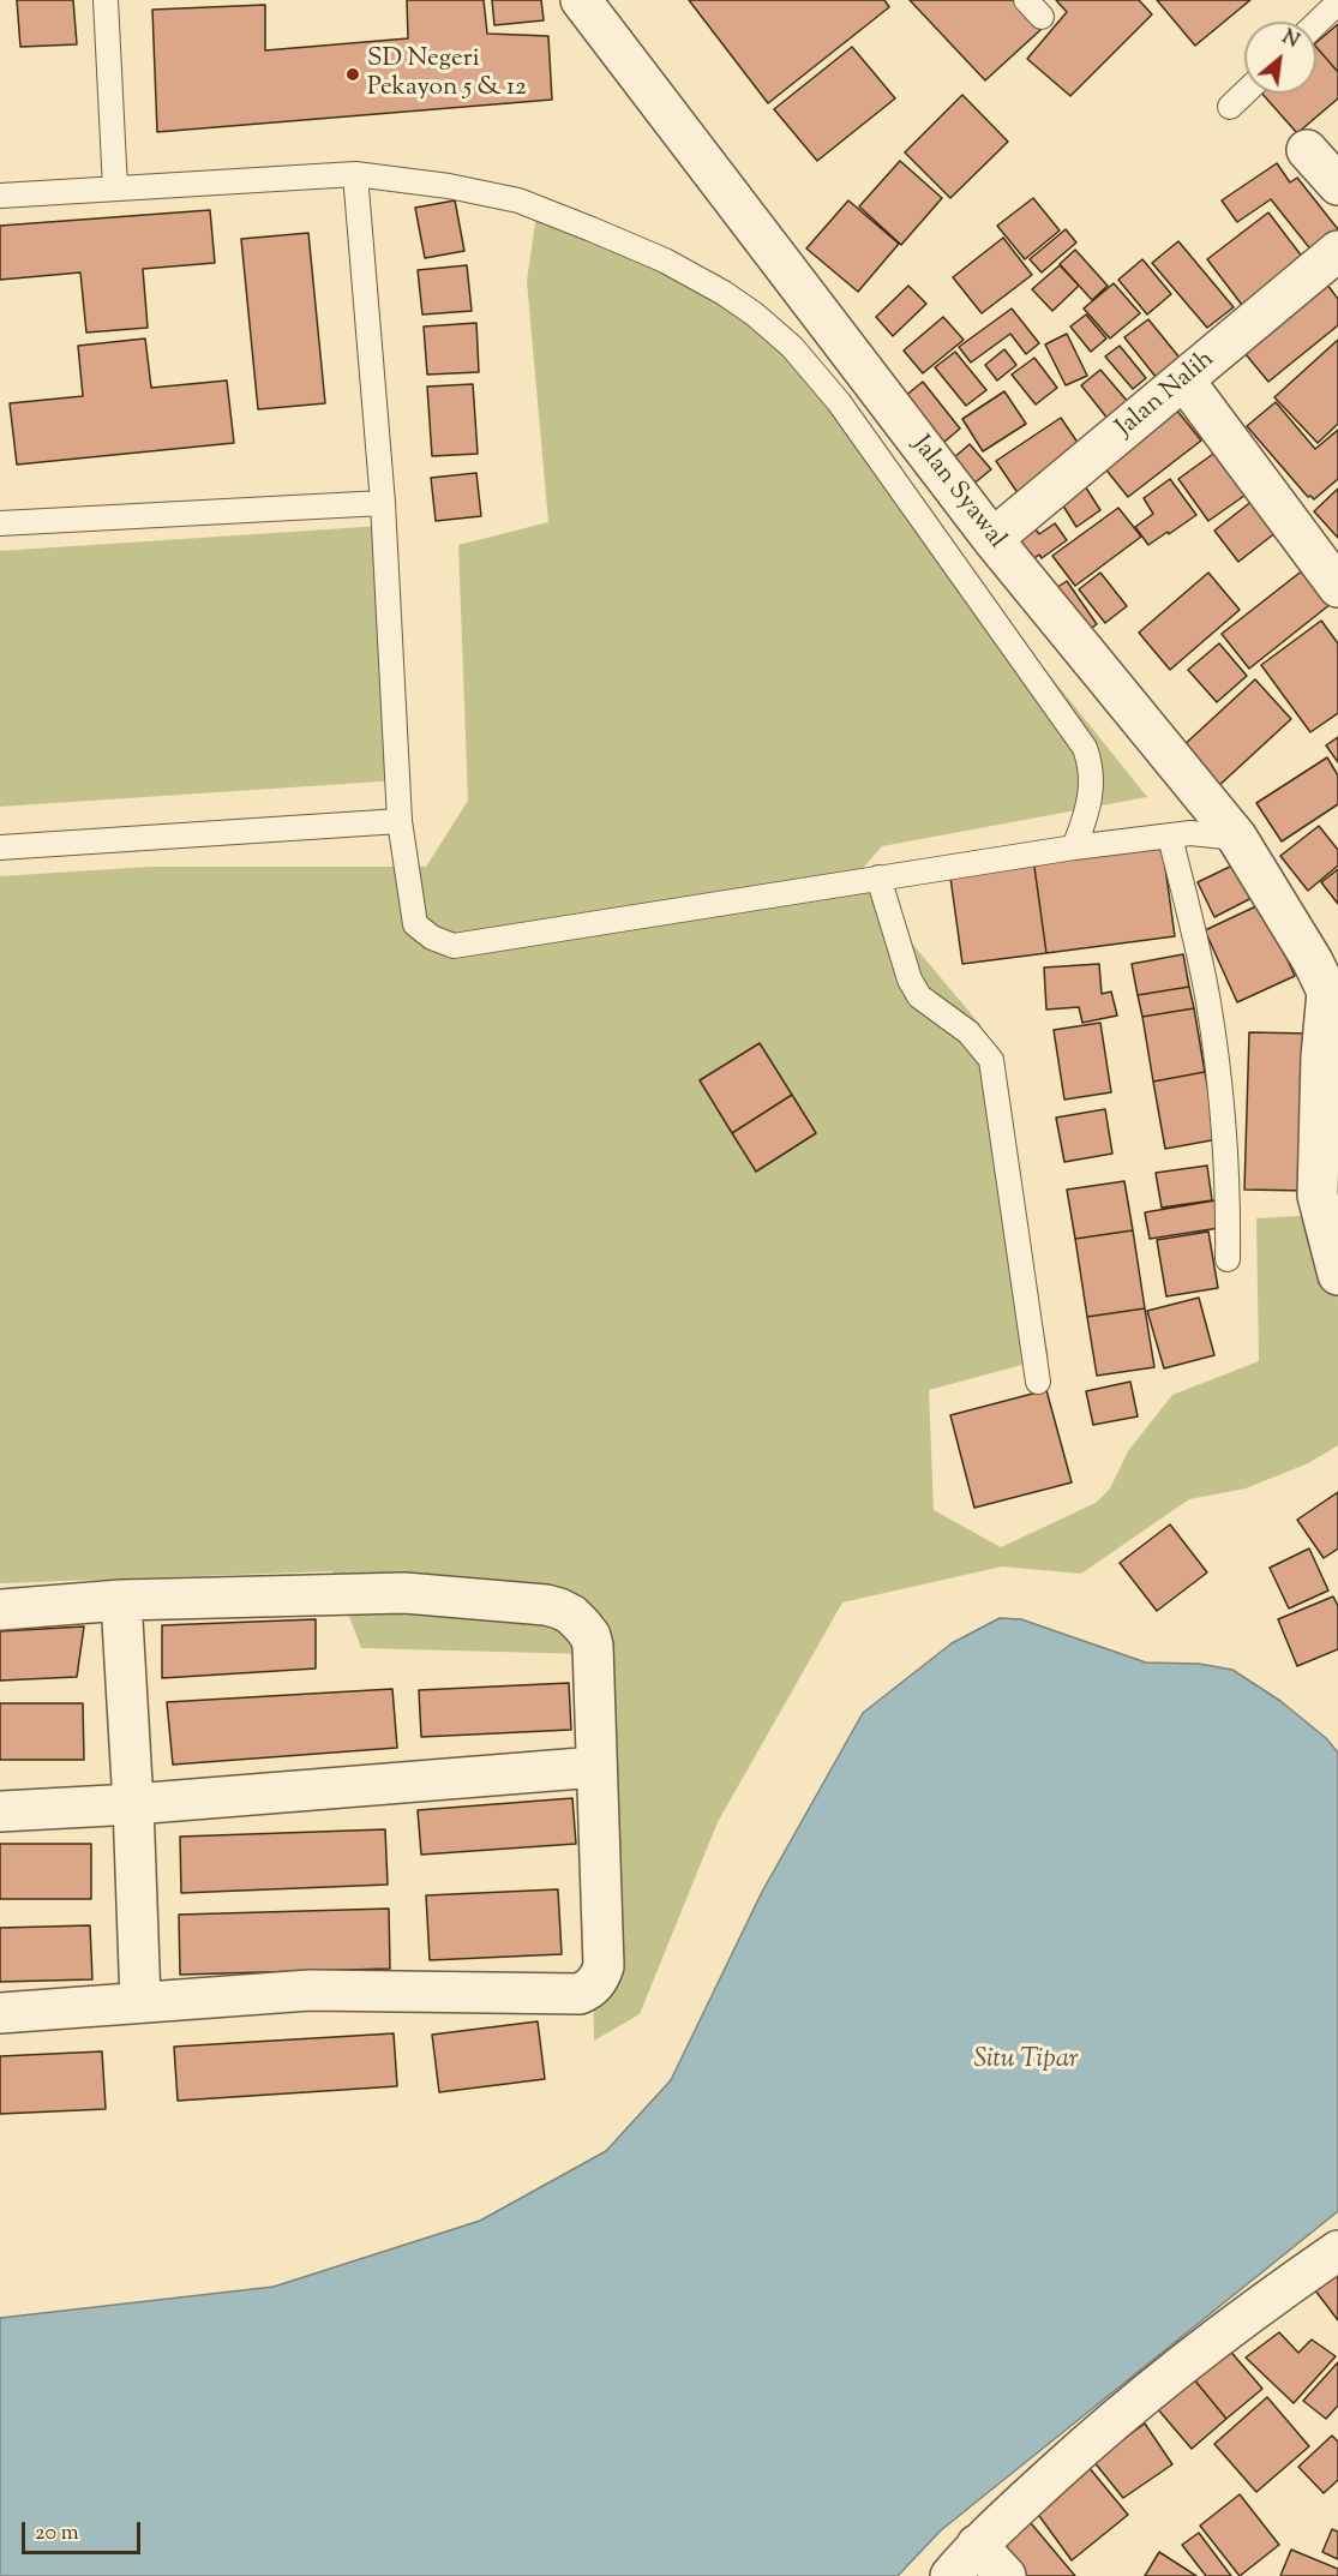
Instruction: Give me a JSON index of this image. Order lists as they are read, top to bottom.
{
  "streets": {
    "street": ["Jalan Nalih", "Jalan Syawal"]
  },
  "crossings": [
    ["Jalan Nalih", "Jalan Syawal"]
  ],
  "water": ["Situ Tipar"],
  "places": ["SD Negeri Pekayon 5 & 12"],
  "scale_bar": "20 m",
  "north": "top right"
}
